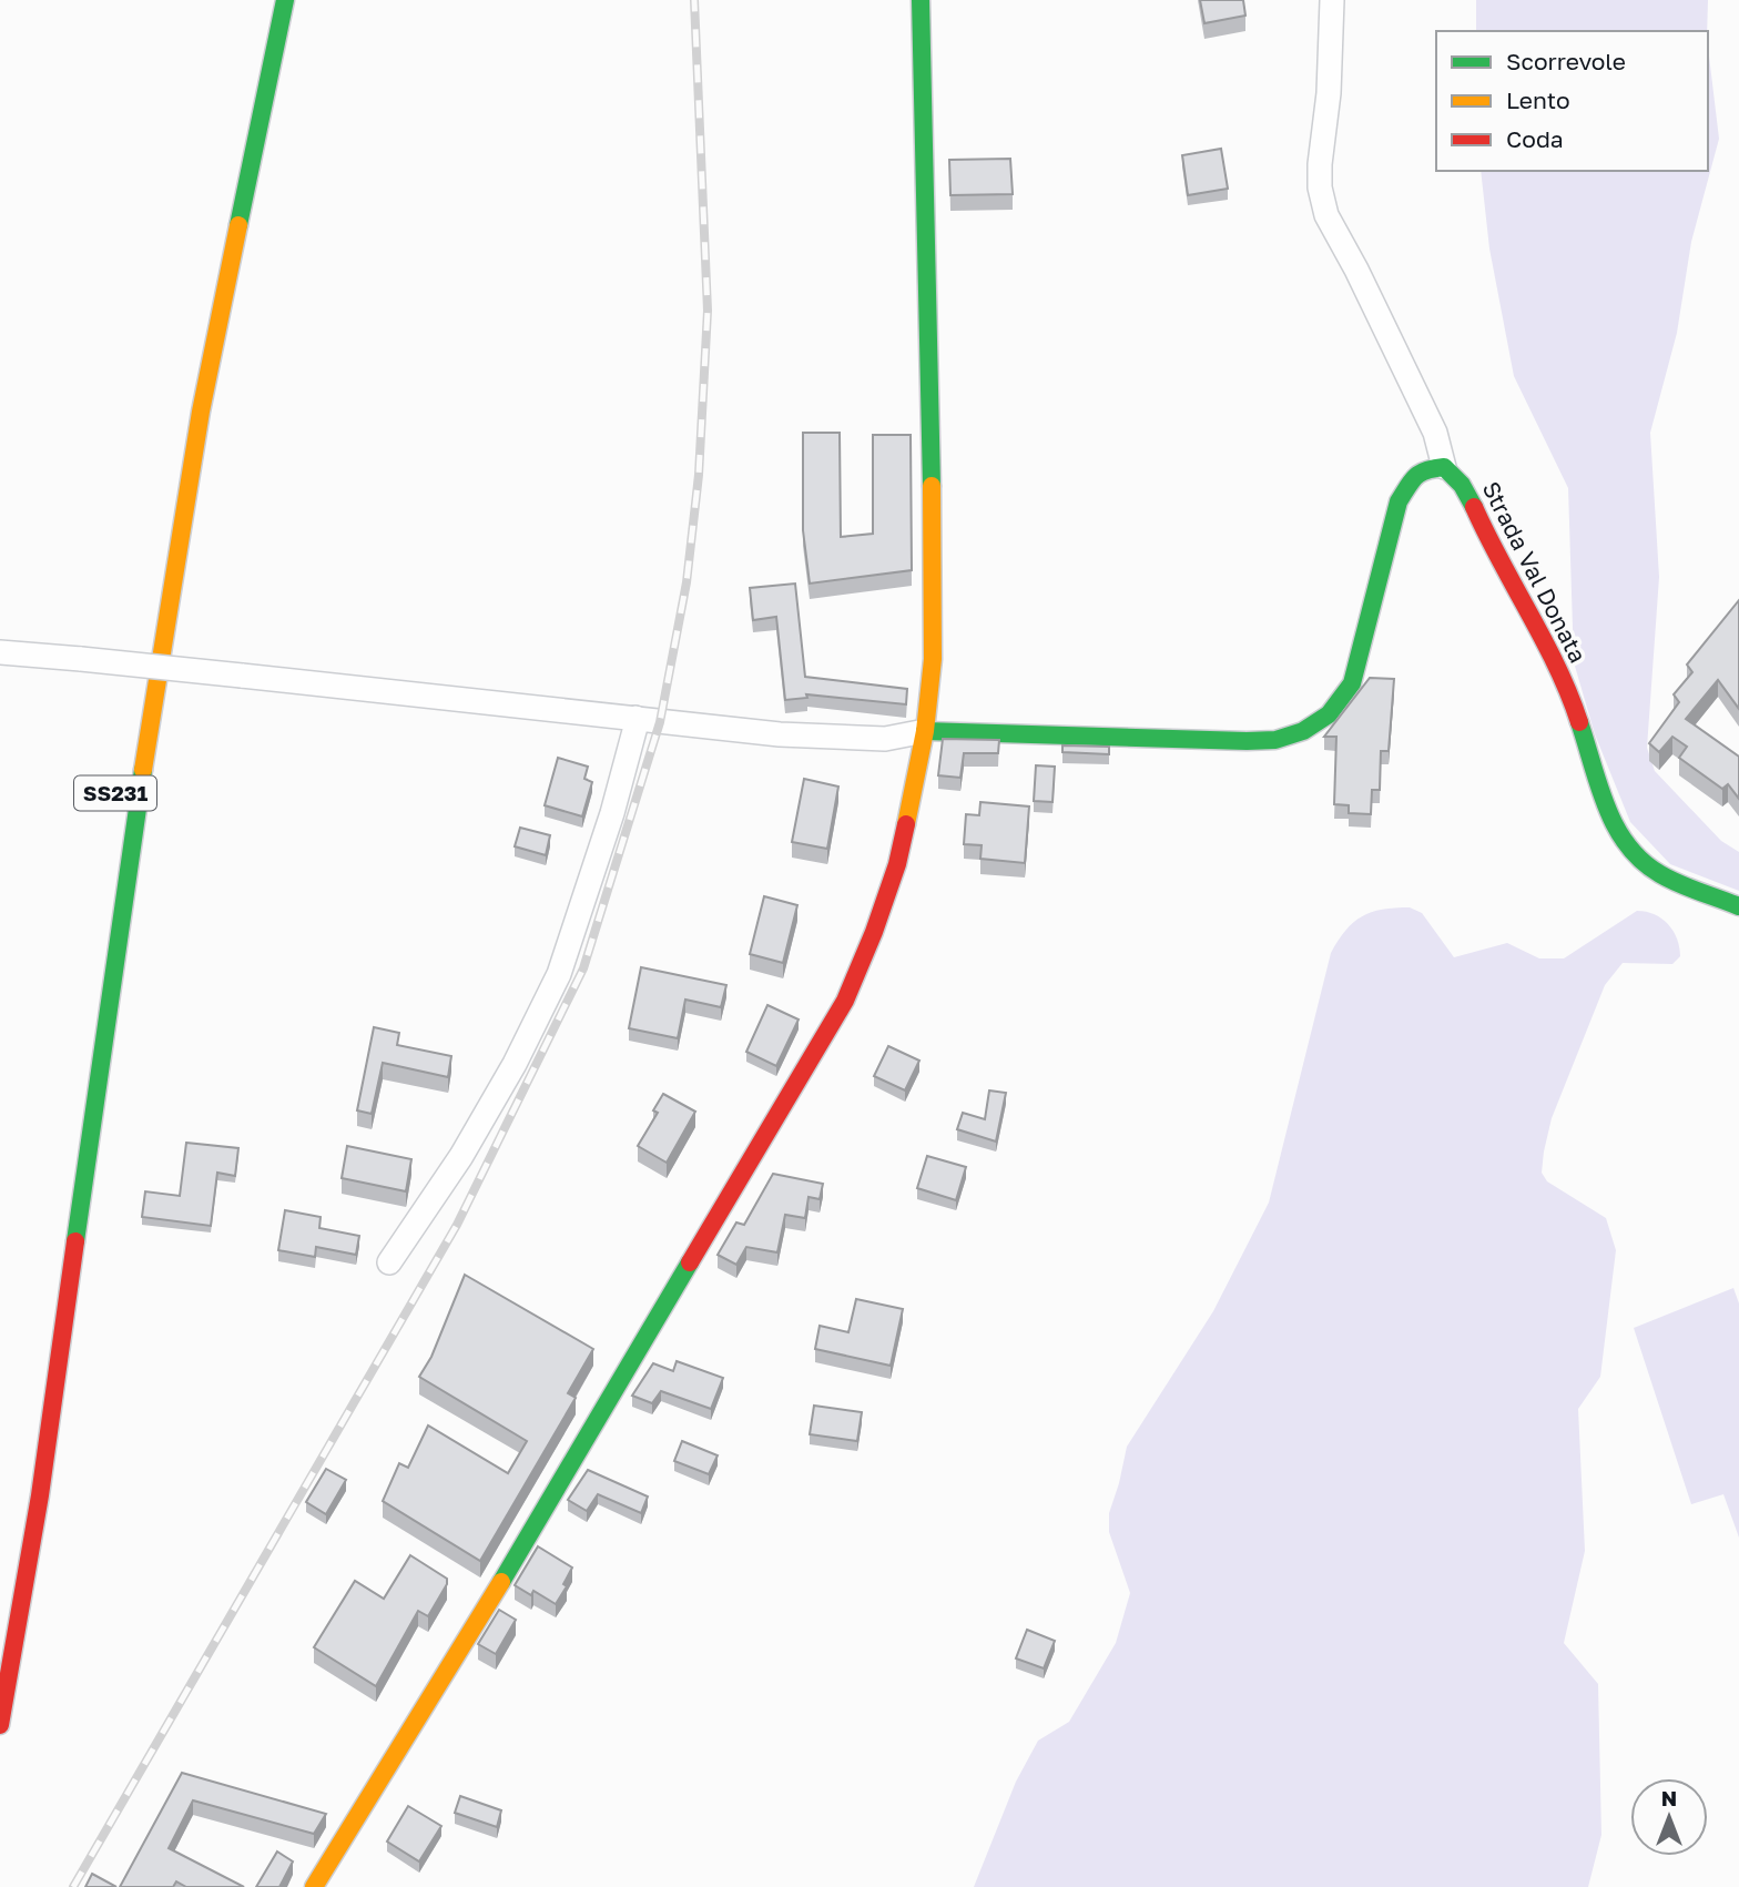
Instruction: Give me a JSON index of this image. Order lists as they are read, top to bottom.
{
  "streets": {
    "main road": ["Strada Val Donata", "SS231"]
  },
  "legend": ["Scorrevole", "Lento", "Coda"],
  "north": "top"
}
